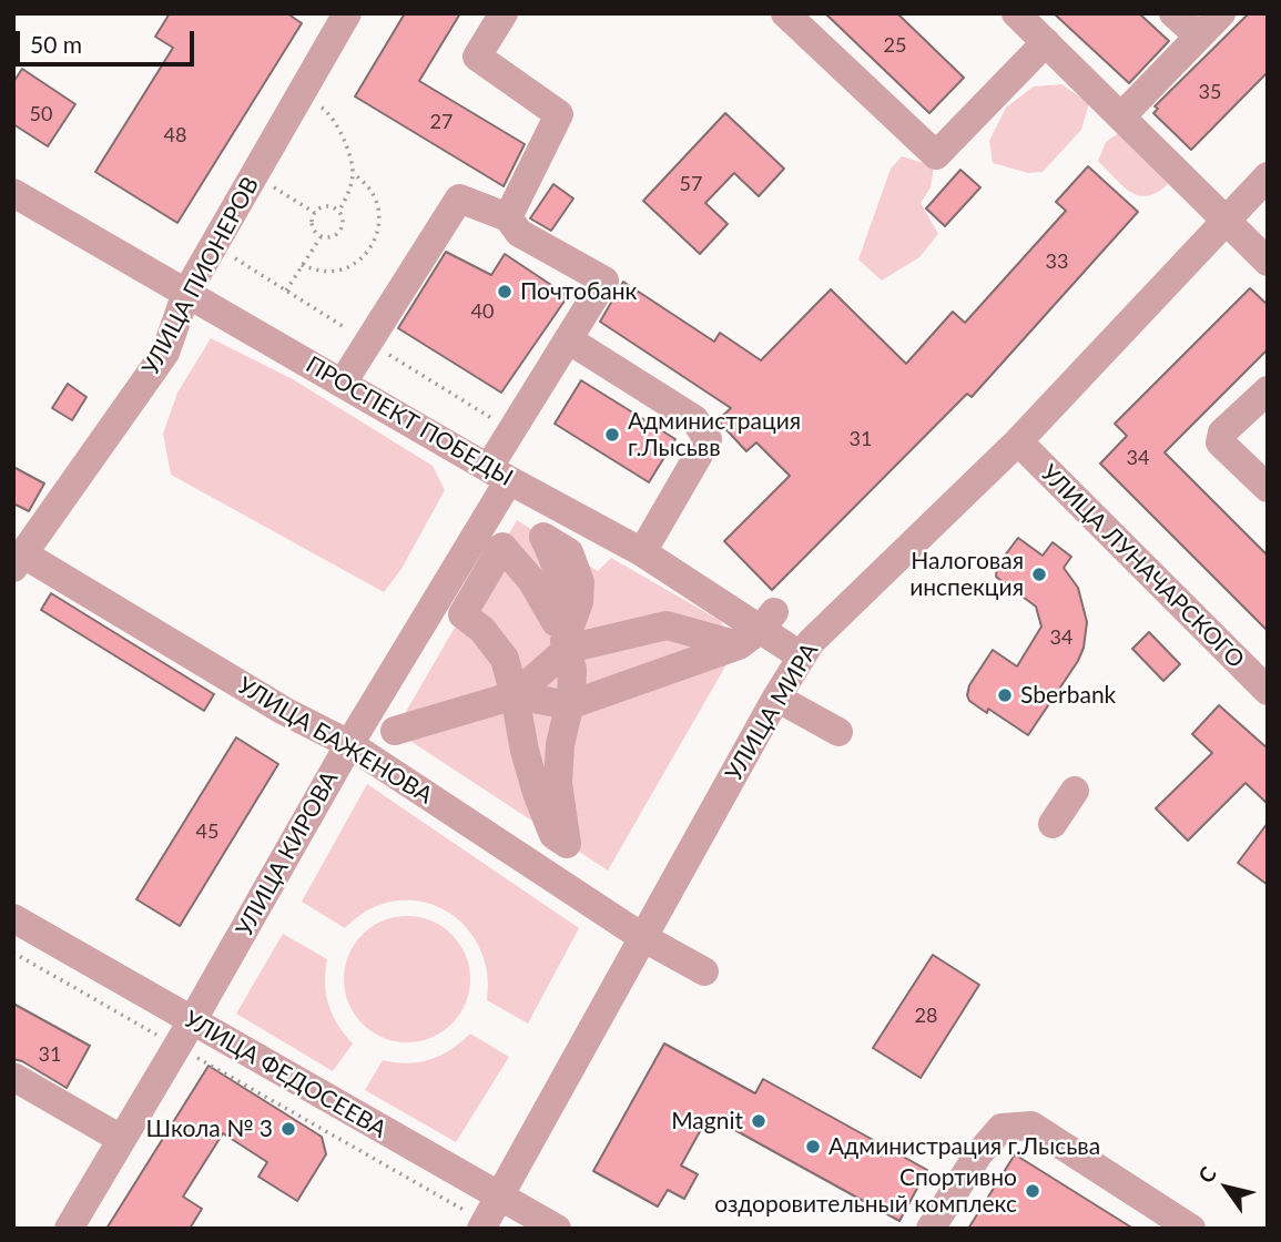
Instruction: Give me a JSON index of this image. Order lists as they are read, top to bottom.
{
  "streets": {
    "street": [
      "УЛИЦА ПИОНЕРОВ",
      "ПРОСПЕКТ ПОБЕДЫ",
      "УЛИЦА ЛУНАЧАРСКОГО",
      "УЛИЦА МИРА",
      "УЛИЦА БАЖЕНОВА",
      "УЛИЦА КИРОВА",
      "УЛИЦА ФЕДОСЕЕВА"
    ]
  },
  "crossings": [
    ["УЛИЦА ПИОНЕРОВ", "ПРОСПЕКТ ПОБЕДЫ"],
    ["УЛИЦА ПИОНЕРОВ", "УЛИЦА БАЖЕНОВА"],
    ["ПРОСПЕКТ ПОБЕДЫ", "УЛИЦА МИРА"],
    ["ПРОСПЕКТ ПОБЕДЫ", "УЛИЦА КИРОВА"],
    ["УЛИЦА ЛУНАЧАРСКОГО", "УЛИЦА МИРА"],
    ["УЛИЦА МИРА", "УЛИЦА БАЖЕНОВА"],
    ["УЛИЦА МИРА", "УЛИЦА ФЕДОСЕЕВА"],
    ["УЛИЦА БАЖЕНОВА", "УЛИЦА КИРОВА"],
    ["УЛИЦА КИРОВА", "УЛИЦА ФЕДОСЕЕВА"]
  ],
  "places": [
    "Почтобанк",
    "Администрация г.Лысьвв",
    "Налоговая инспекция",
    "Sberbank",
    "Magnit",
    "Школа № 3",
    "Администрация г.Лысьва",
    "Спортивно оздоровительный комплекс"
  ],
  "house_numbers": [
    "25",
    "35",
    "50",
    "27",
    "48",
    "57",
    "33",
    "40",
    "31",
    "34",
    "34",
    "45",
    "28",
    "31"
  ],
  "scale_bar": "50 m",
  "north": "top left"
}
